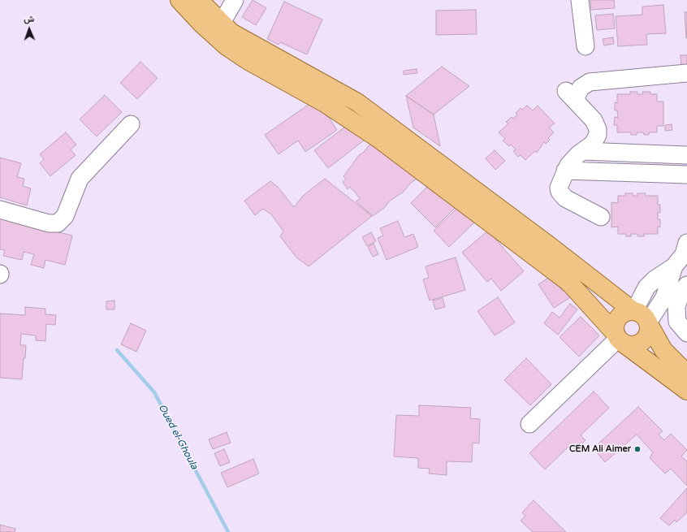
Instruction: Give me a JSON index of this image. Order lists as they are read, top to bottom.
{
  "water": ["Oued el-Ghoula"],
  "places": ["CEM Ali Aimer"],
  "north": "top"
}
